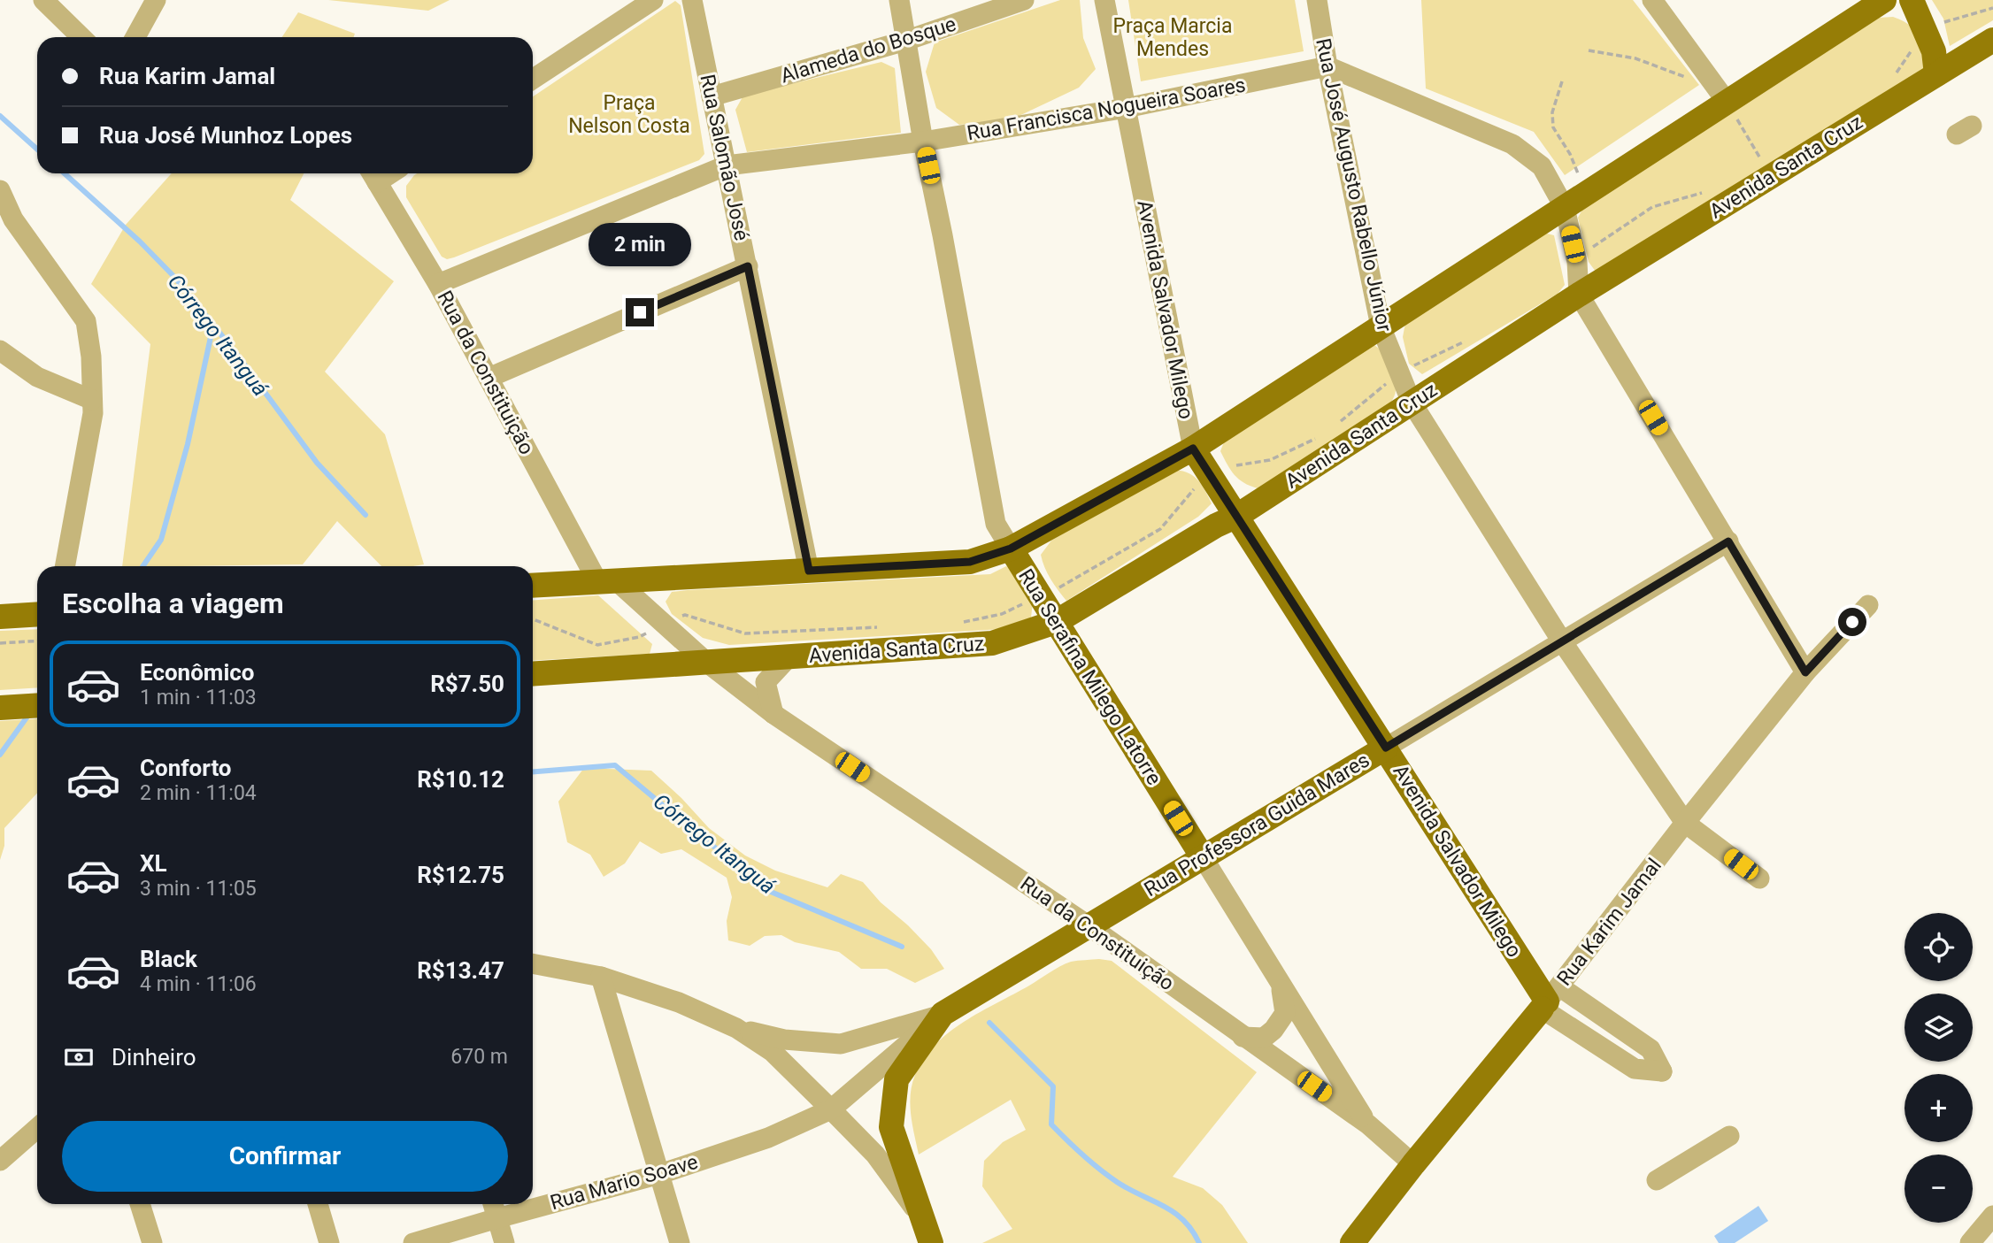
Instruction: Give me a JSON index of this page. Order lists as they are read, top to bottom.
{
  "streets": {
    "main road": [
      "Avenida Santa Cruz",
      "Avenida Salvador Milego",
      "Rua Serafina Milego Latorre",
      "Rua Professora Guida Mares",
      "Rua Karim Jamal"
    ],
    "street": [
      "Alameda do Bosque",
      "Rua Francisca Nogueira Soares",
      "Rua Salomão José",
      "Rua José Augusto Rabello Júnior",
      "Rua da Constituição",
      "Rua Mario Soave"
    ]
  },
  "crossings": [
    ["Alameda do Bosque", "Rua Salomão José"],
    ["Alameda do Bosque", "Rua Serafina Milego Latorre"],
    ["Rua Francisca Nogueira Soares", "Rua Salomão José"],
    ["Rua Francisca Nogueira Soares", "Rua José Augusto Rabello Júnior"],
    ["Rua Francisca Nogueira Soares", "Avenida Salvador Milego"],
    ["Rua Francisca Nogueira Soares", "Rua da Constituição"],
    ["Rua Francisca Nogueira Soares", "Rua Serafina Milego Latorre"],
    ["Avenida Santa Cruz", "Rua José Augusto Rabello Júnior"],
    ["Avenida Santa Cruz", "Avenida Salvador Milego"],
    ["Avenida Santa Cruz", "Rua da Constituição"],
    ["Avenida Santa Cruz", "Rua Serafina Milego Latorre"],
    ["Rua José Augusto Rabello Júnior", "Rua Professora Guida Mares"],
    ["Rua José Augusto Rabello Júnior", "Rua Karim Jamal"],
    ["Avenida Salvador Milego", "Rua Professora Guida Mares"],
    ["Avenida Salvador Milego", "Rua Karim Jamal"],
    ["Rua da Constituição", "Rua Serafina Milego Latorre"],
    ["Rua da Constituição", "Rua Professora Guida Mares"],
    ["Rua da Constituição", "Rua Karim Jamal"],
    ["Rua Serafina Milego Latorre", "Rua Professora Guida Mares"],
    ["Rua Professora Guida Mares", "Rua Mario Soave"]
  ],
  "water": ["Córrego Itanguá"],
  "parks": ["Praça Marcia Mendes", "Praça Nelson Costa"],
  "page": {
    "banner": ["Rua Karim Jamal", "Rua José Munhoz Lopes"],
    "bubble": "2 min",
    "heading": "Escolha a viagem",
    "list": [
      {
        "name": "Econômico",
        "note": "1 min · 11:03",
        "value": "R$7.50"
      },
      {
        "name": "Conforto",
        "note": "2 min · 11:04",
        "value": "R$10.12"
      },
      {
        "name": "XL",
        "note": "3 min · 11:05",
        "value": "R$12.75"
      },
      {
        "name": "Black",
        "note": "4 min · 11:06",
        "value": "R$13.47"
      }
    ],
    "map_buttons": ["+", "−"],
    "pay": ["Dinheiro", "670 m"],
    "buttons": "Confirmar"
  }
}
